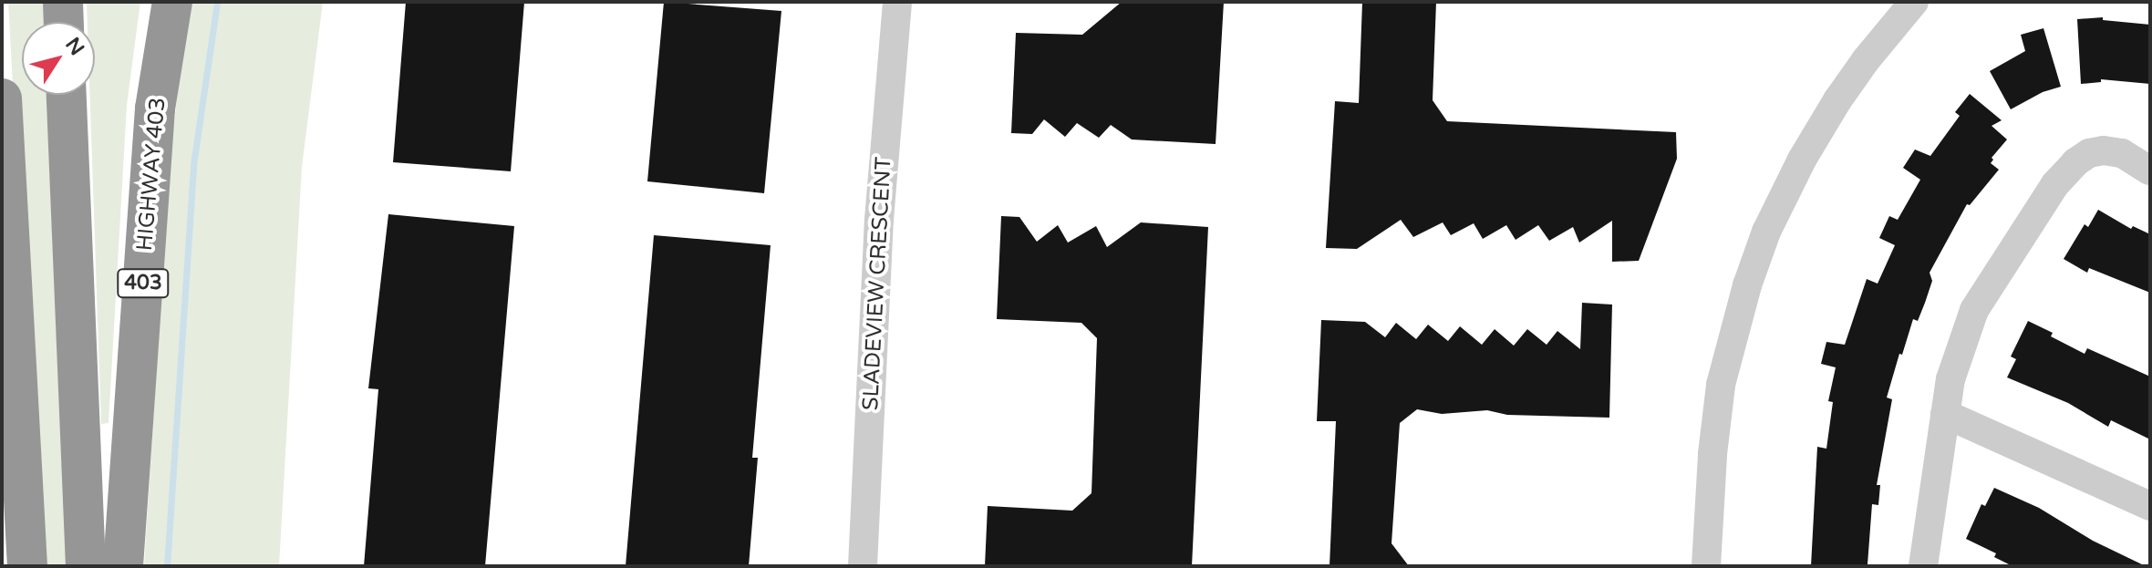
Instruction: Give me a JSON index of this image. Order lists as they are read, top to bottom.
{
  "streets": {
    "highway": ["HIGHWAY 403", "403"],
    "street": ["SLADEVIEW CRESCENT"]
  },
  "north": "top right"
}
